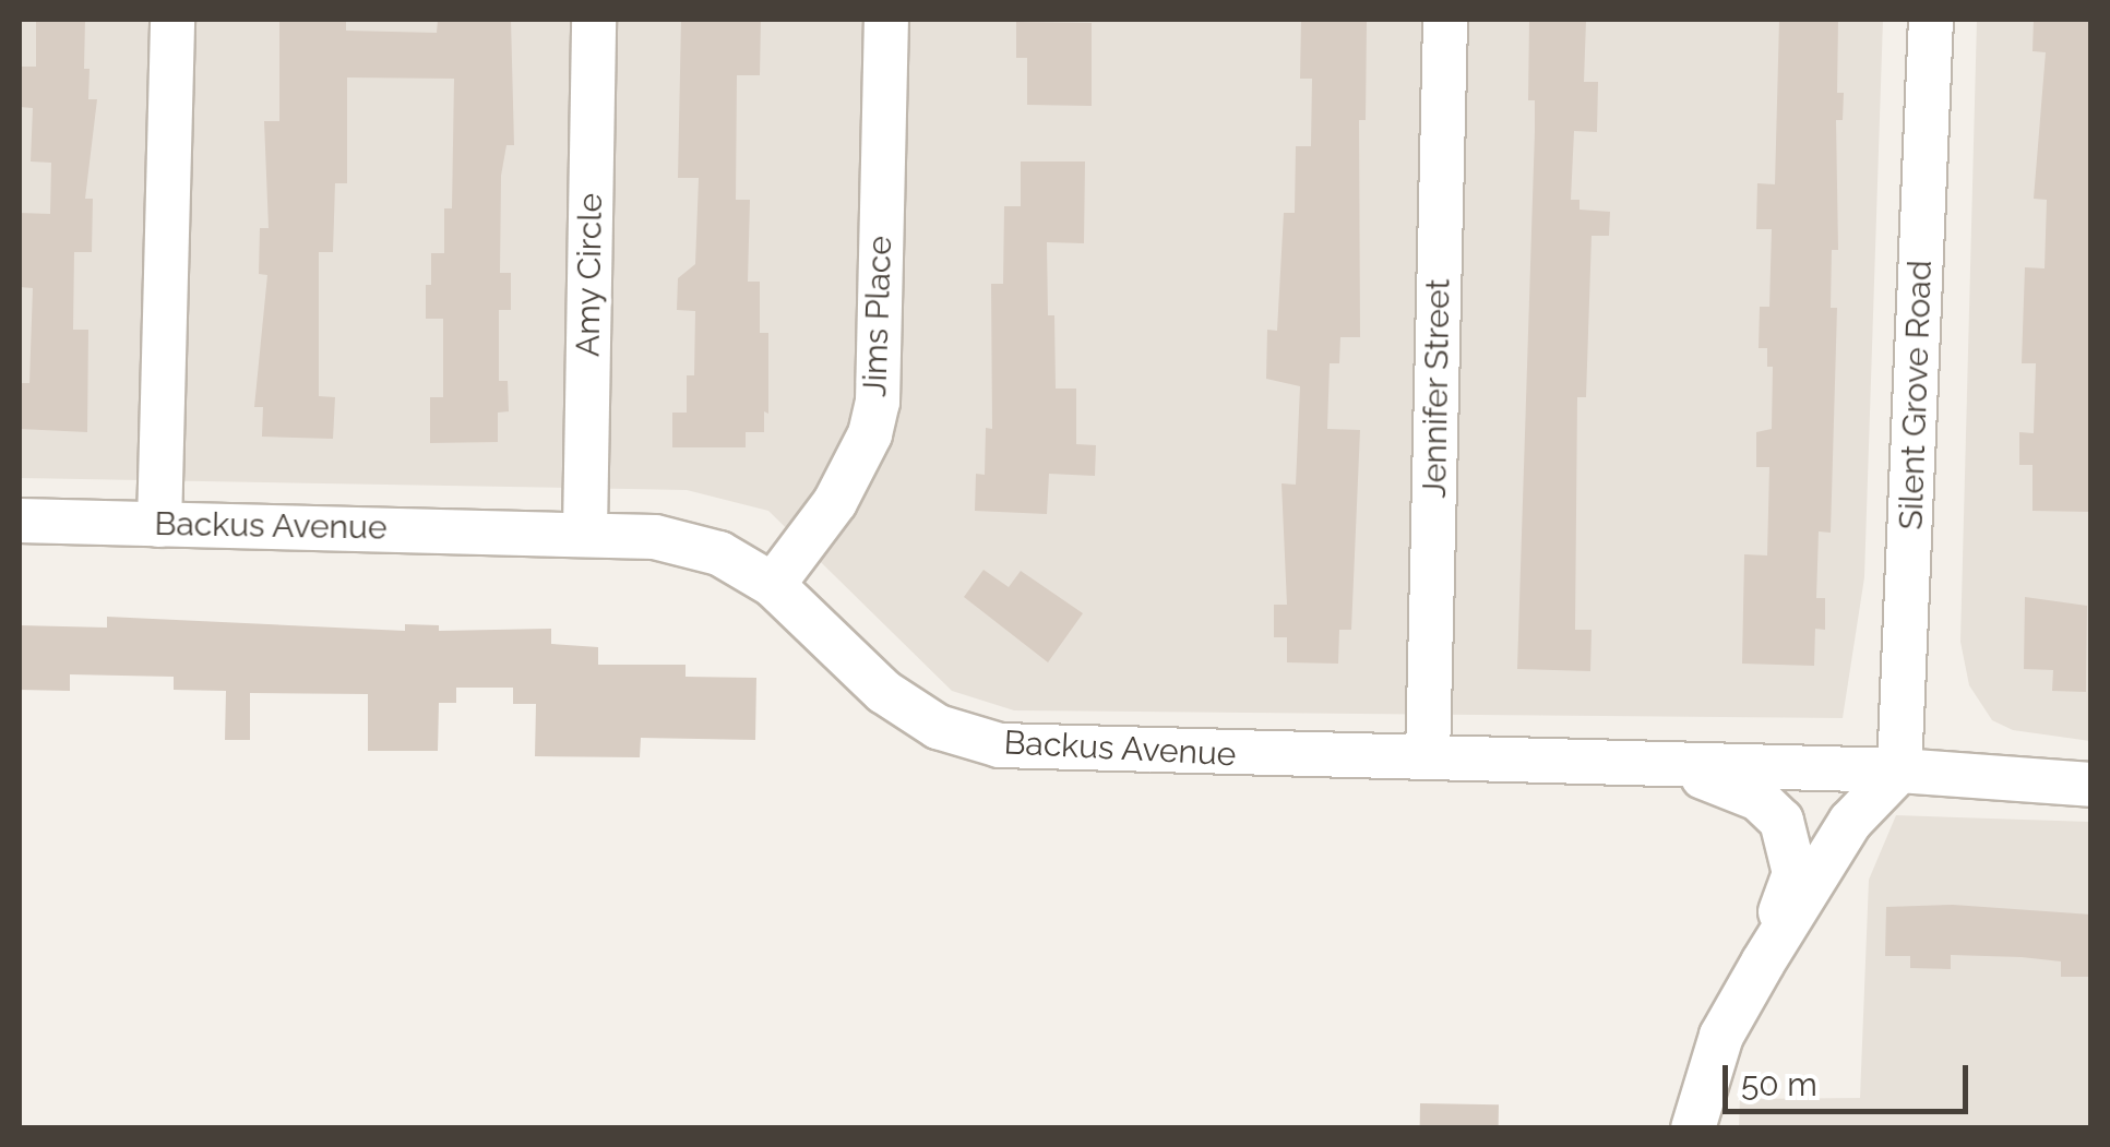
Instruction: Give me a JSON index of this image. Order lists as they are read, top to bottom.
{
  "streets": {
    "street": [
      "Amy Circle",
      "Jims Place",
      "Jennifer Street",
      "Silent Grove Road",
      "Backus Avenue"
    ]
  },
  "crossings": [
    ["Amy Circle", "Backus Avenue"],
    ["Jims Place", "Backus Avenue"],
    ["Jennifer Street", "Backus Avenue"],
    ["Silent Grove Road", "Backus Avenue"]
  ],
  "scale_bar": "50 m"
}
